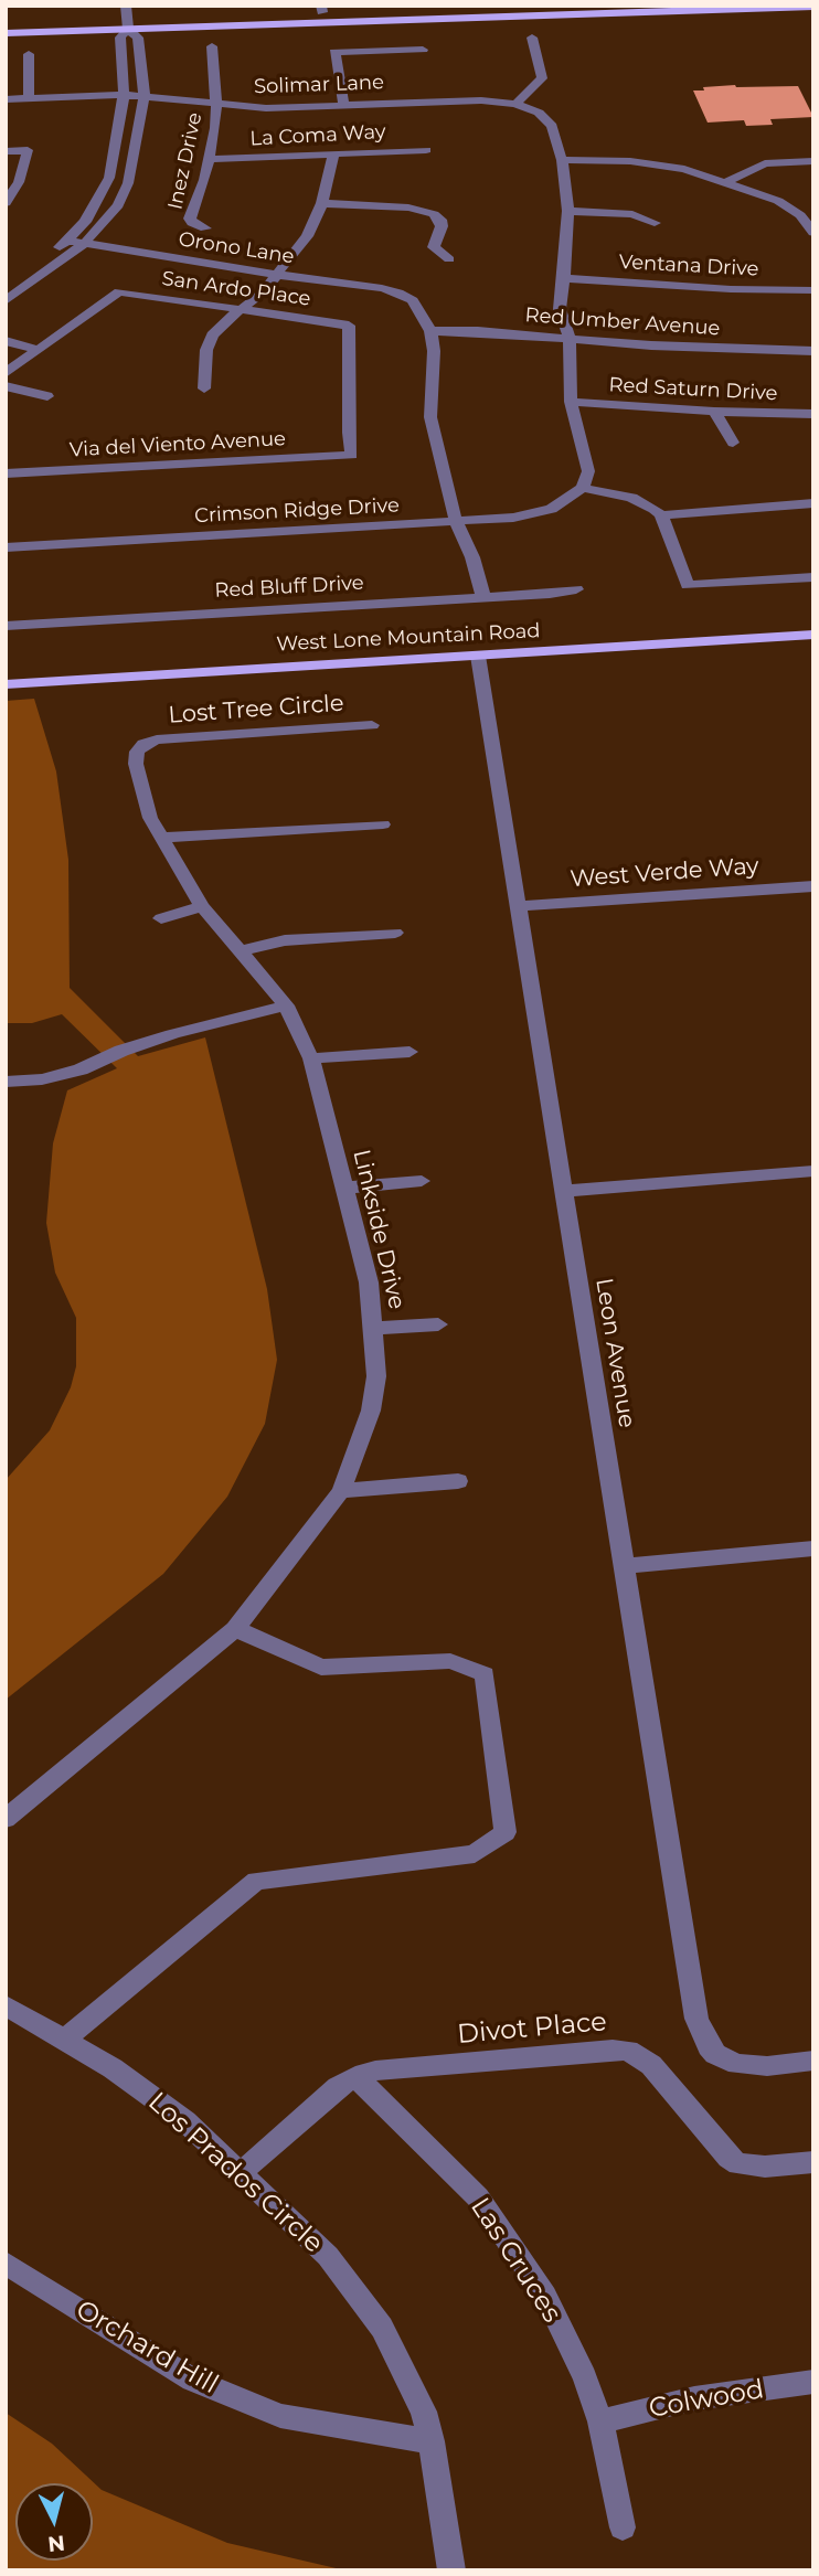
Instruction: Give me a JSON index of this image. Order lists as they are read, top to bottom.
{
  "streets": {
    "main road": ["West Lone Mountain Road"],
    "street": [
      "Solimar Lane",
      "La Coma Way",
      "Inez Drive",
      "Orono Lane",
      "Ventana Drive",
      "San Ardo Place",
      "Red Umber Avenue",
      "Red Saturn Drive",
      "Via del Viento Avenue",
      "Crimson Ridge Drive",
      "Red Bluff Drive",
      "Lost Tree Circle",
      "West Verde Way",
      "Linkside Drive",
      "Leon Avenue",
      "Divot Place",
      "Los Prados Circle",
      "Las Cruces",
      "Orchard Hill",
      "Colwood"
    ]
  },
  "crossings": [
    ["Solimar Lane", "Inez Drive"],
    ["La Coma Way", "Inez Drive"],
    ["Orono Lane", "Red Umber Avenue"],
    ["San Ardo Place", "Via del Viento Avenue"],
    ["West Lone Mountain Road", "Leon Avenue"],
    ["Lost Tree Circle", "Linkside Drive"],
    ["West Verde Way", "Leon Avenue"],
    ["Divot Place", "Los Prados Circle"],
    ["Divot Place", "Las Cruces"],
    ["Los Prados Circle", "Orchard Hill"],
    ["Las Cruces", "Colwood"]
  ],
  "north": "bottom"
}
